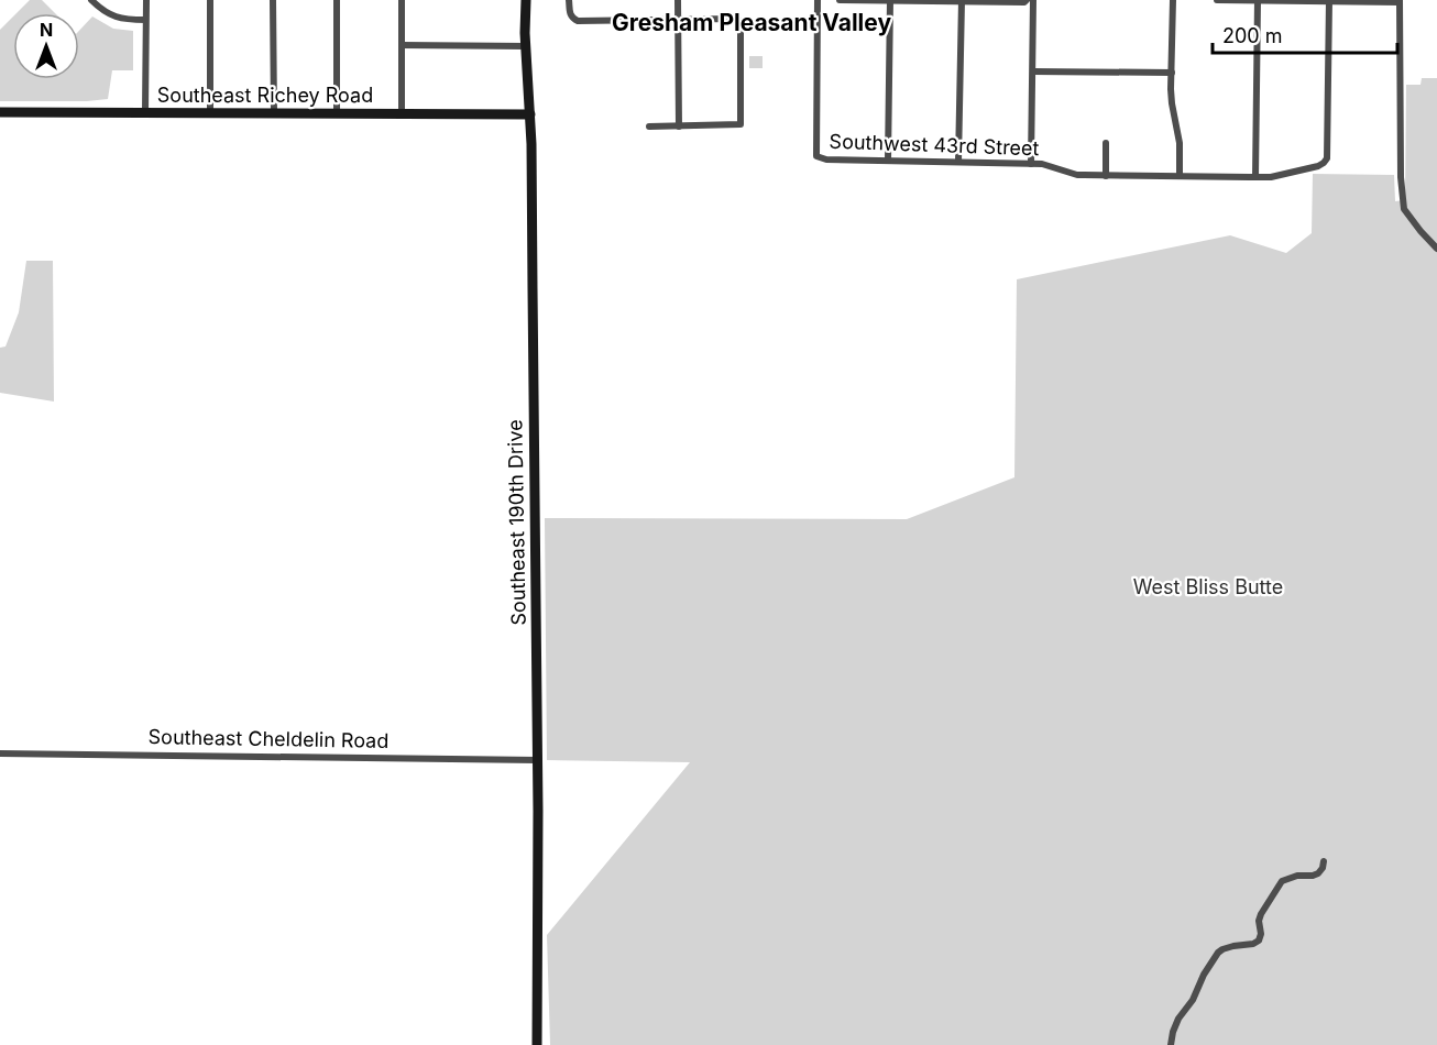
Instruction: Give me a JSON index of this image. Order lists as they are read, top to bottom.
{
  "streets": {
    "main road": ["Southeast Richey Road", "Southeast 190th Drive"],
    "street": ["Southwest 43rd Street", "Southeast Cheldelin Road"]
  },
  "crossings": [
    ["Southeast Richey Road", "Southeast 190th Drive"],
    ["Southeast 190th Drive", "Southeast Cheldelin Road"]
  ],
  "districts": ["Gresham Pleasant Valley"],
  "parks": ["West Bliss Butte"],
  "scale_bar": "200 m",
  "north": "top"
}
